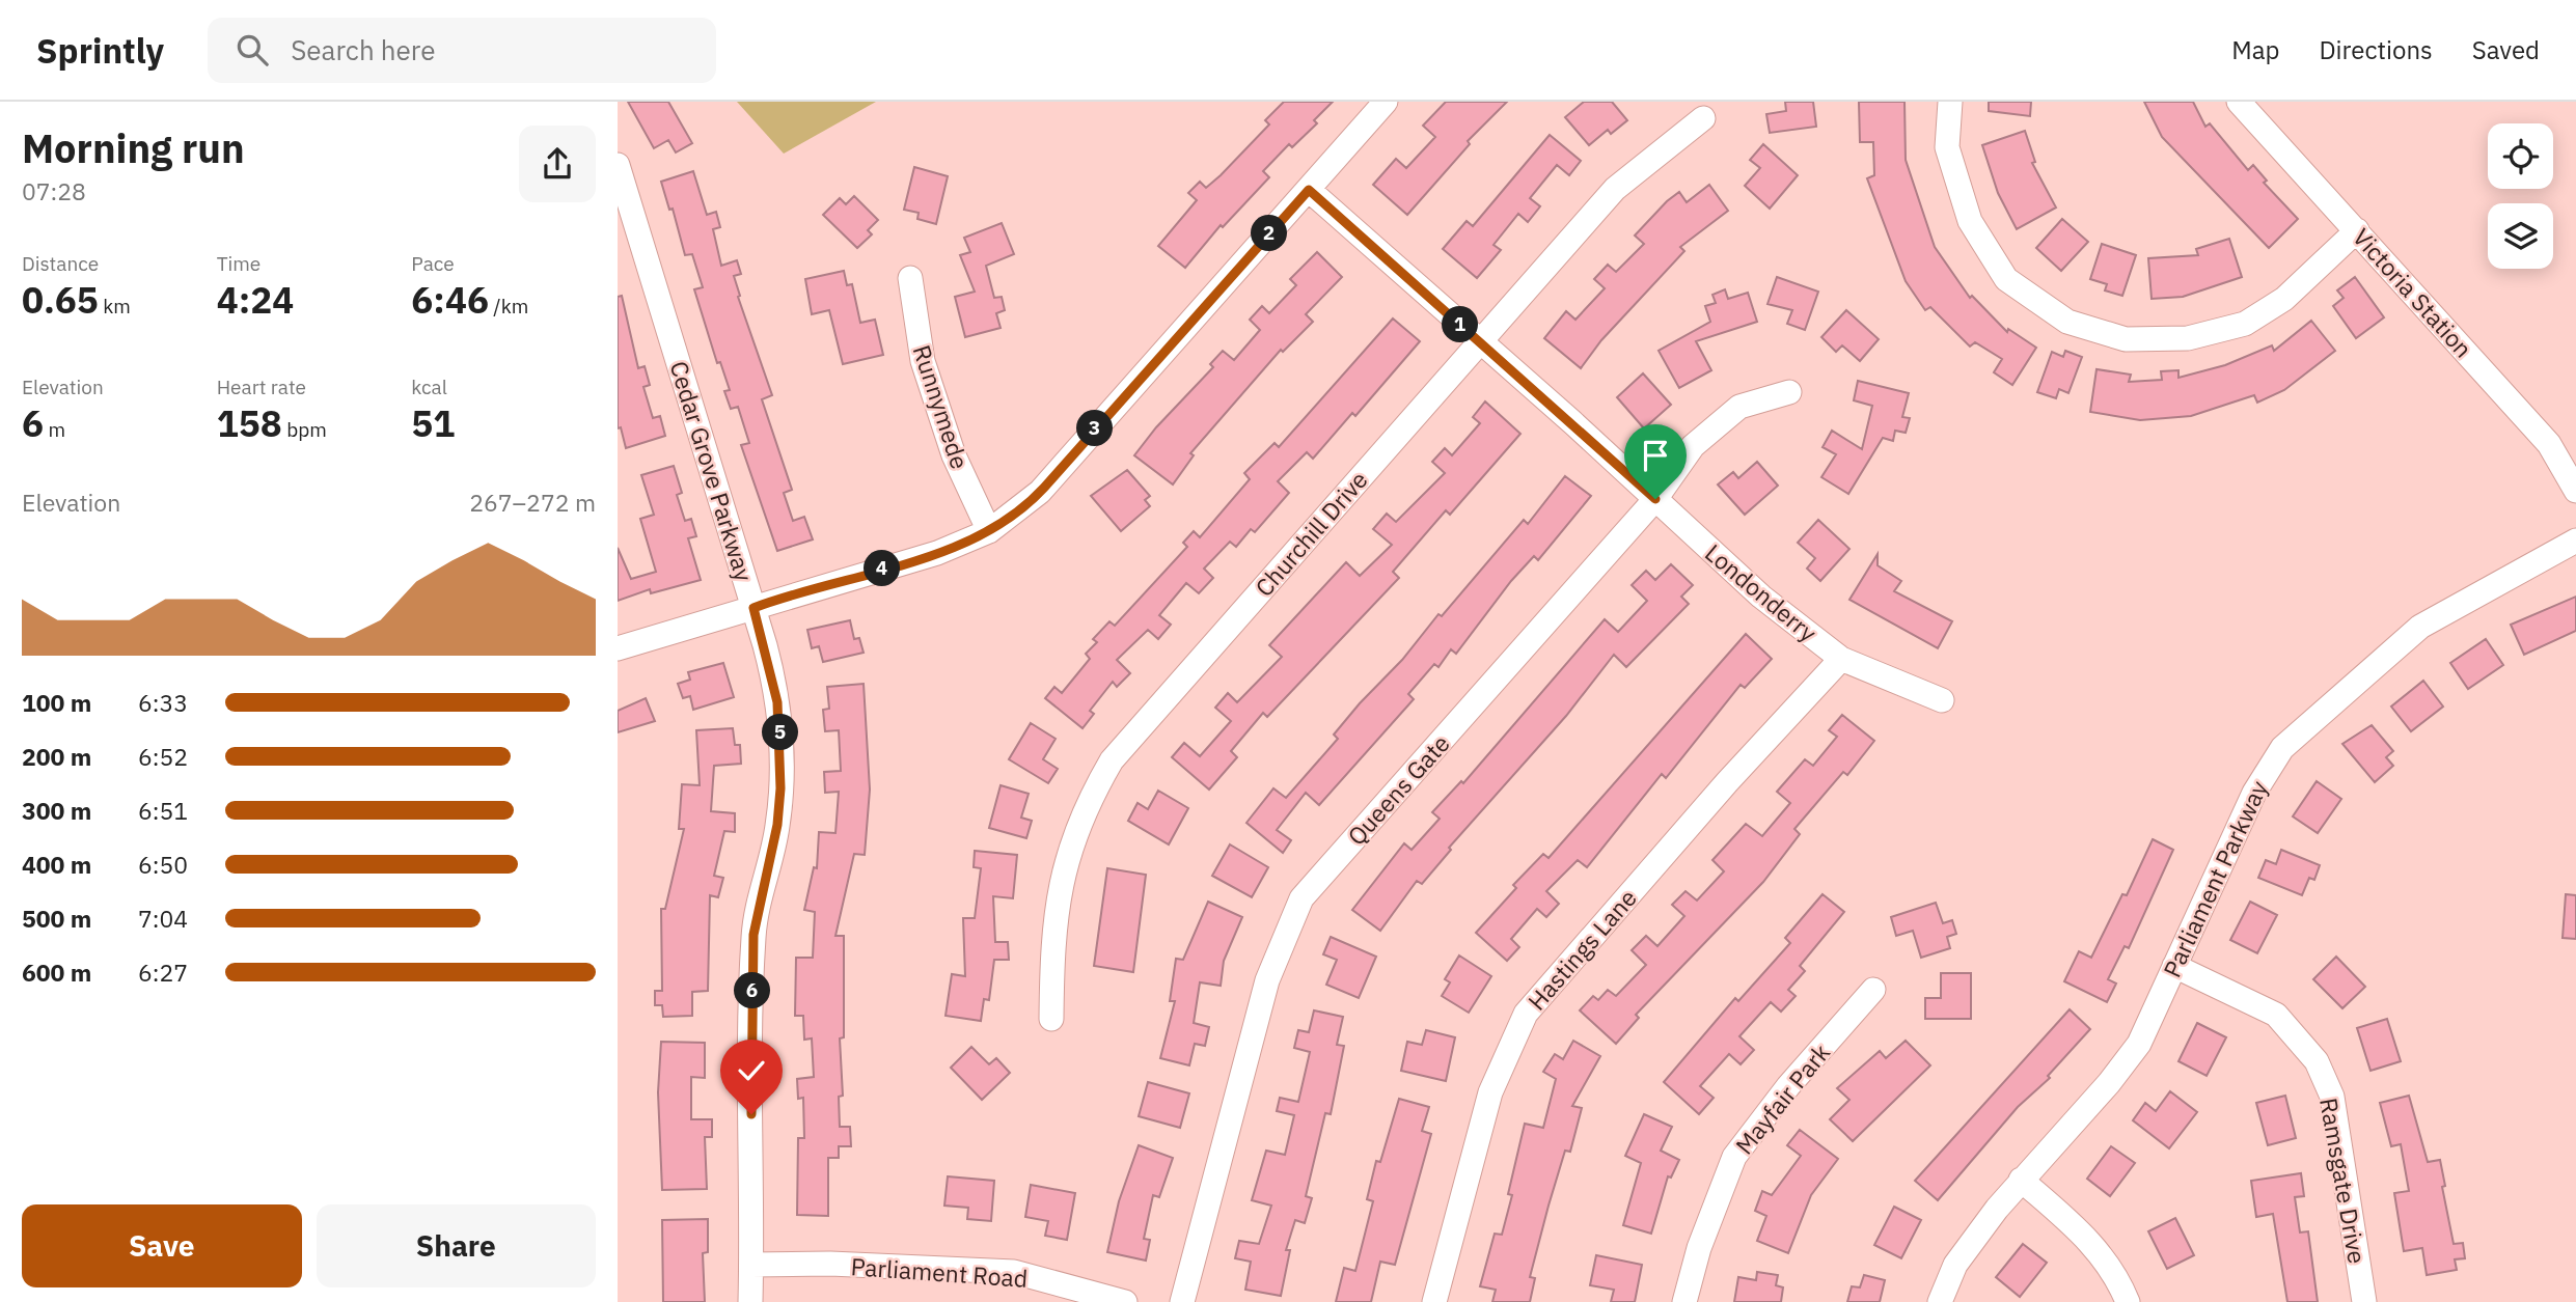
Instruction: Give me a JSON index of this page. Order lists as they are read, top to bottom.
{
  "streets": {
    "street": [
      "Victoria Station",
      "Runnymede",
      "Cedar Grove Parkway",
      "Churchill Drive",
      "Londonderry",
      "Queens Gate",
      "Parliament Parkway",
      "Hastings Lane",
      "Mayfair Park",
      "Ramsgate Drive",
      "Parliament Road"
    ]
  },
  "crossings": [
    ["Cedar Grove Parkway", "Parliament Road"],
    ["Churchill Drive", "Londonderry"],
    ["Londonderry", "Queens Gate"],
    ["Londonderry", "Hastings Lane"],
    ["Parliament Parkway", "Ramsgate Drive"]
  ],
  "page": {
    "header": "Sprintly",
    "search": "Search here",
    "nav": ["Map", "Directions", "Saved"],
    "heading": ["Morning run", "07:28"],
    "pins": [
      "2",
      "1",
      "3",
      "4",
      "5",
      "6"
    ],
    "stats": [
      ["Distance", "0.65 km"],
      ["Time", "4:24"],
      ["Pace", "6:46 /km"],
      ["Elevation", "6 m"],
      ["Heart rate", "158 bpm"],
      ["kcal", "51"]
    ],
    "chart": ["Elevation", "267–272 m"],
    "list": [
      {
        "name": "100 m",
        "note": "6:33"
      },
      {
        "name": "200 m",
        "note": "6:52"
      },
      {
        "name": "300 m",
        "note": "6:51"
      },
      {
        "name": "400 m",
        "note": "6:50"
      },
      {
        "name": "500 m",
        "note": "7:04"
      },
      {
        "name": "600 m",
        "note": "6:27"
      }
    ],
    "buttons": ["Save", "Share"]
  }
}
